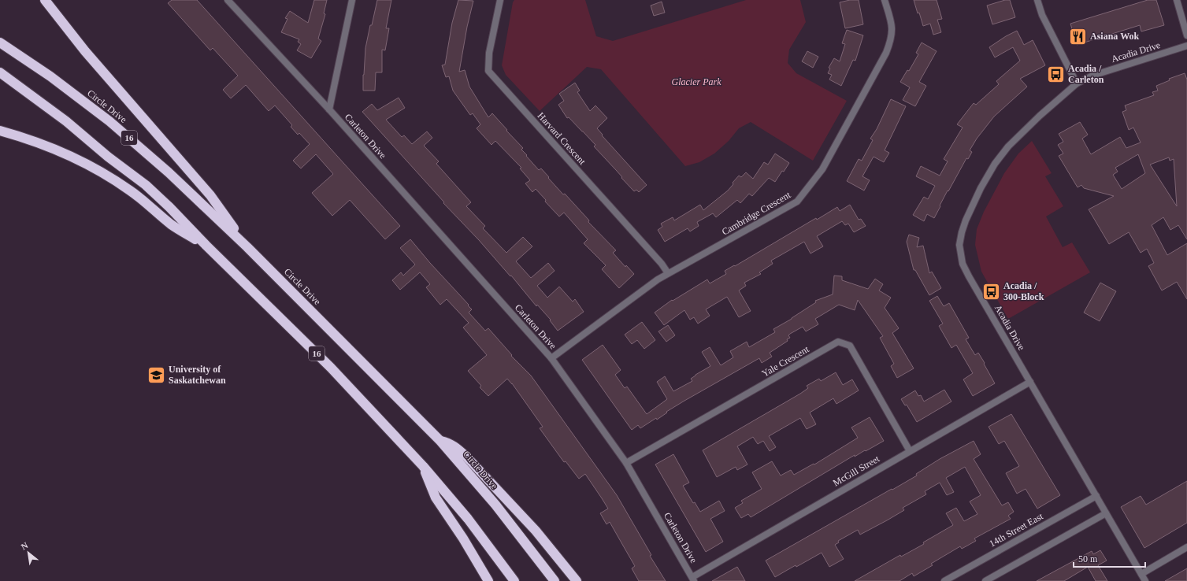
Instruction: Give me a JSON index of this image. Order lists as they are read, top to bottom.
{
  "streets": {
    "highway": ["Circle Drive", "16"],
    "street": [
      "Acadia Drive",
      "Carleton Drive",
      "Harvard Crescent",
      "Cambridge Crescent",
      "Yale Crescent",
      "McGill Street",
      "14th Street East"
    ]
  },
  "crossings": [
    ["Acadia Drive", "McGill Street"],
    ["Acadia Drive", "14th Street East"],
    ["Carleton Drive", "Cambridge Crescent"],
    ["Carleton Drive", "Yale Crescent"],
    ["Carleton Drive", "McGill Street"],
    ["Harvard Crescent", "Cambridge Crescent"],
    ["Yale Crescent", "McGill Street"]
  ],
  "parks": ["Glacier Park"],
  "places": {
    "restaurant": ["Asiana Wok"],
    "bus stop": ["Acadia / Carleton", "Acadia / 300-Block"],
    "school or university": ["University of Saskatchewan"]
  },
  "scale_bar": "50 m",
  "north": "top left"
}
